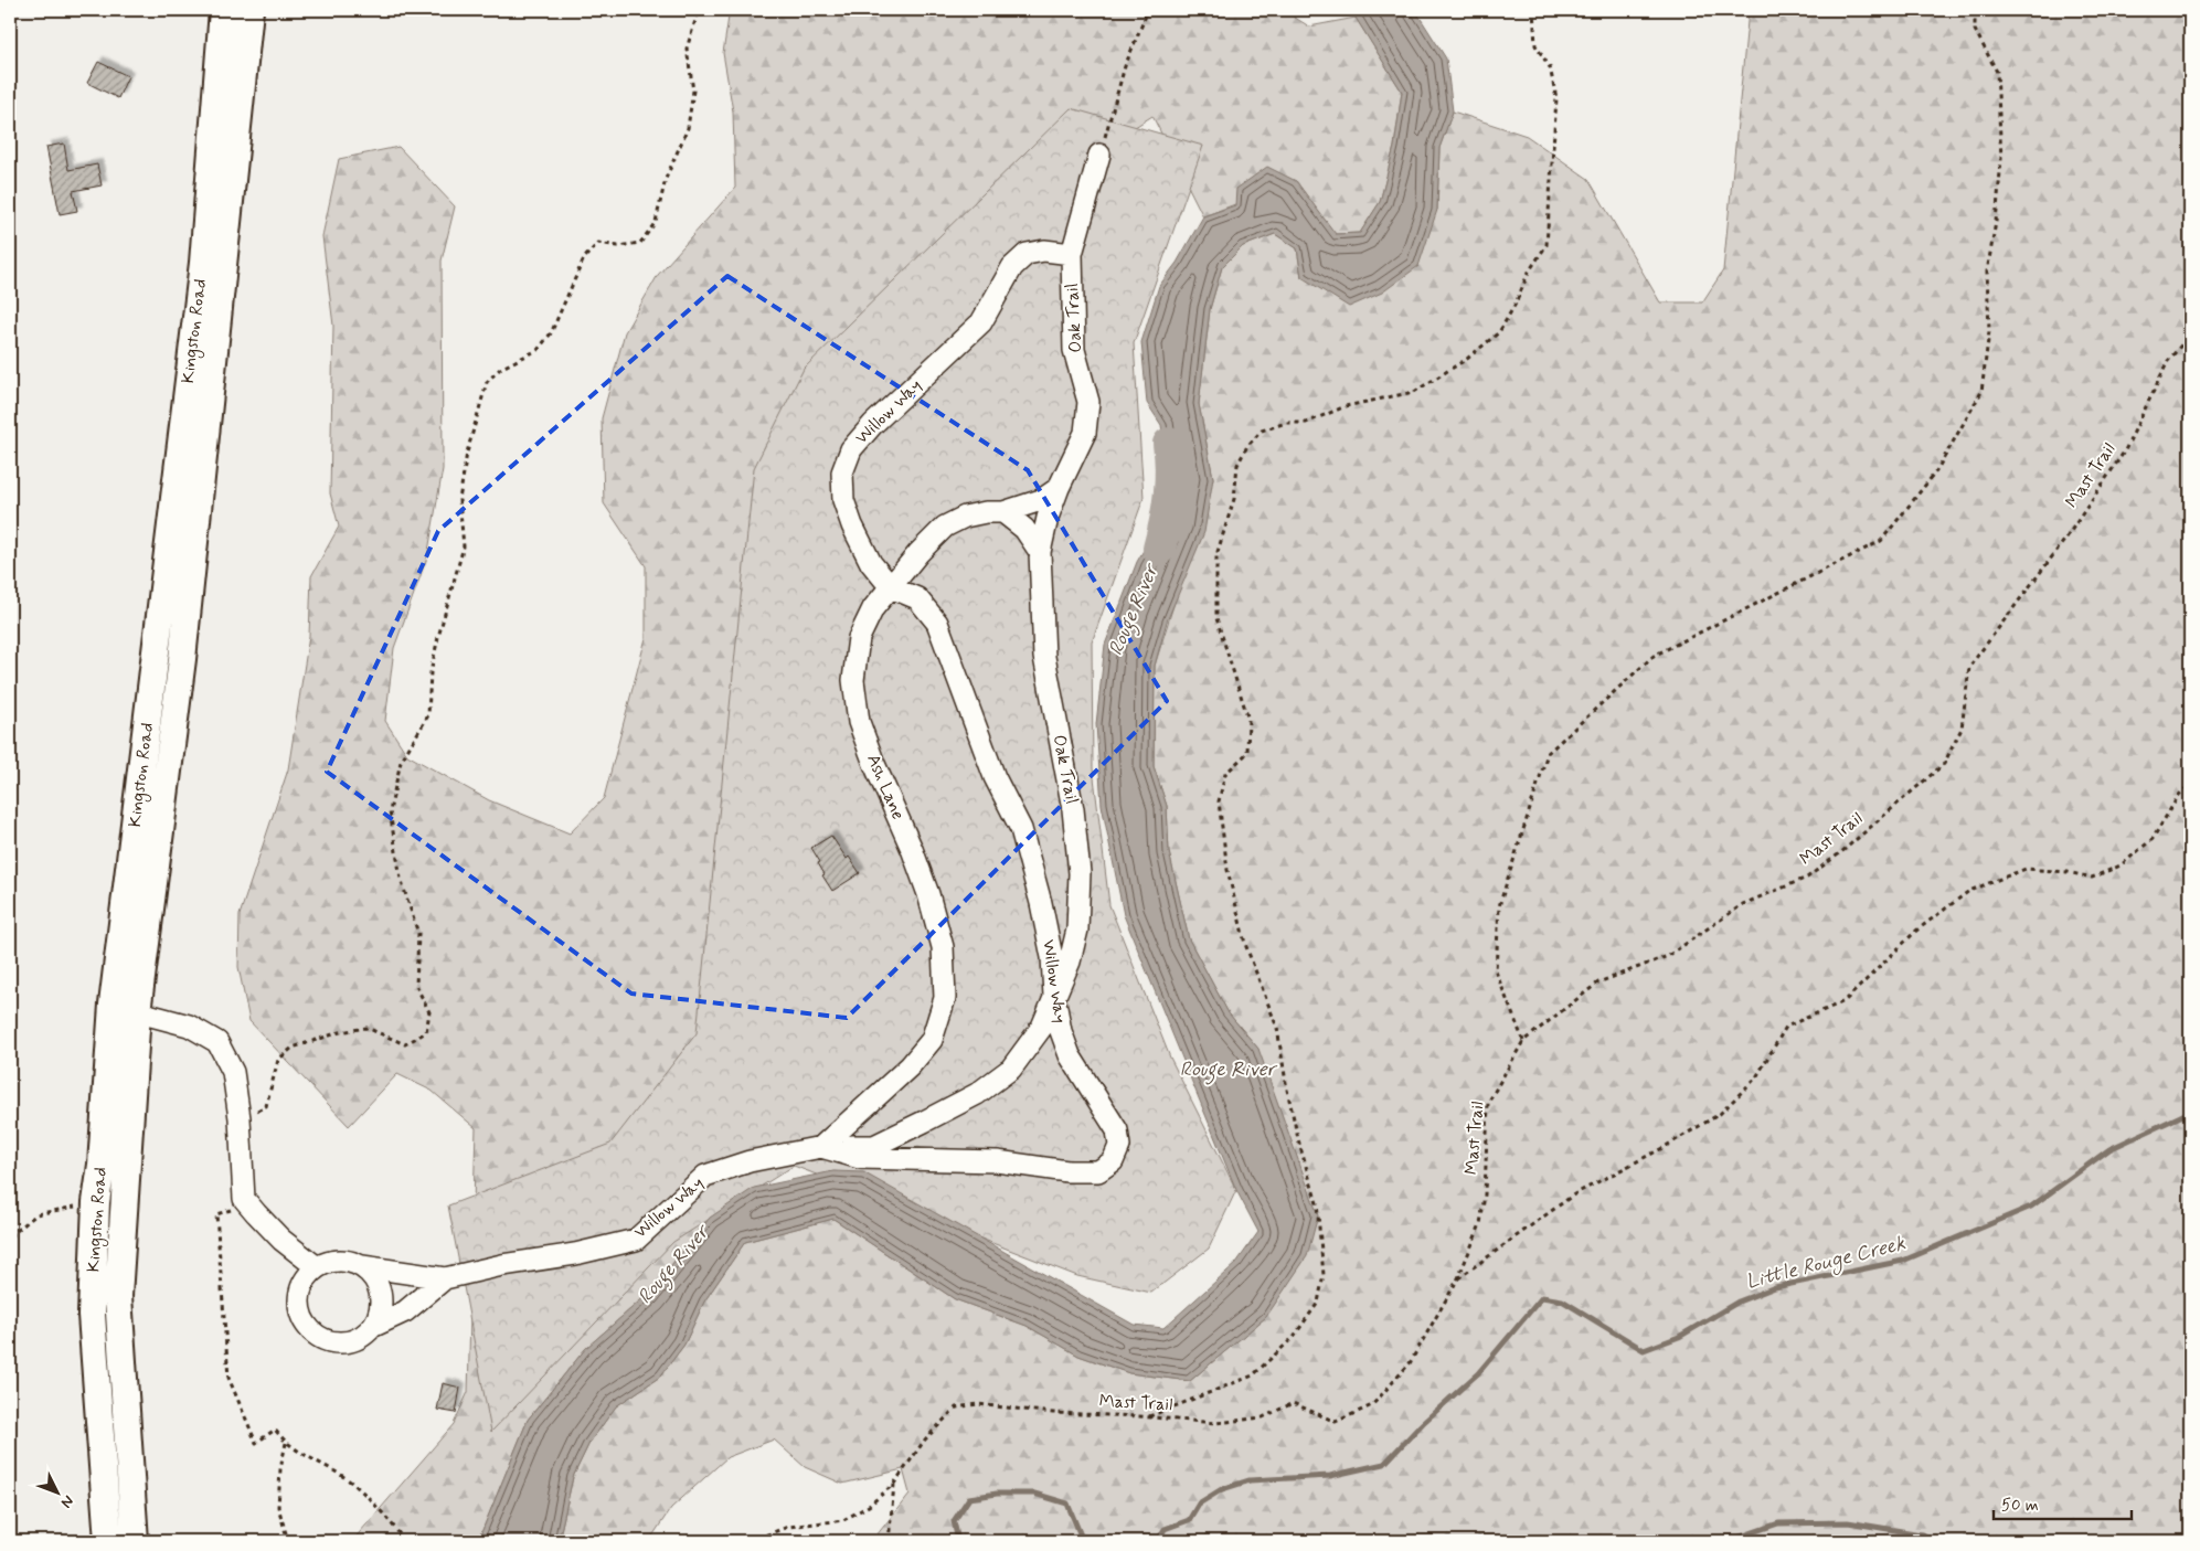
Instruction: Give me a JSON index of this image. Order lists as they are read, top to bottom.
{
  "streets": {
    "main road": ["Kingston Road"],
    "street": ["Oak Trail", "Willow Way", "Ash Lane"],
    "path": ["Mast Trail"]
  },
  "crossings": [
    ["Oak Trail", "Willow Way"],
    ["Oak Trail", "Ash Lane"],
    ["Willow Way", "Ash Lane"]
  ],
  "water": ["Rouge River", "Little Rouge Creek"],
  "scale_bar": "50 m",
  "north": "bottom right"
}
